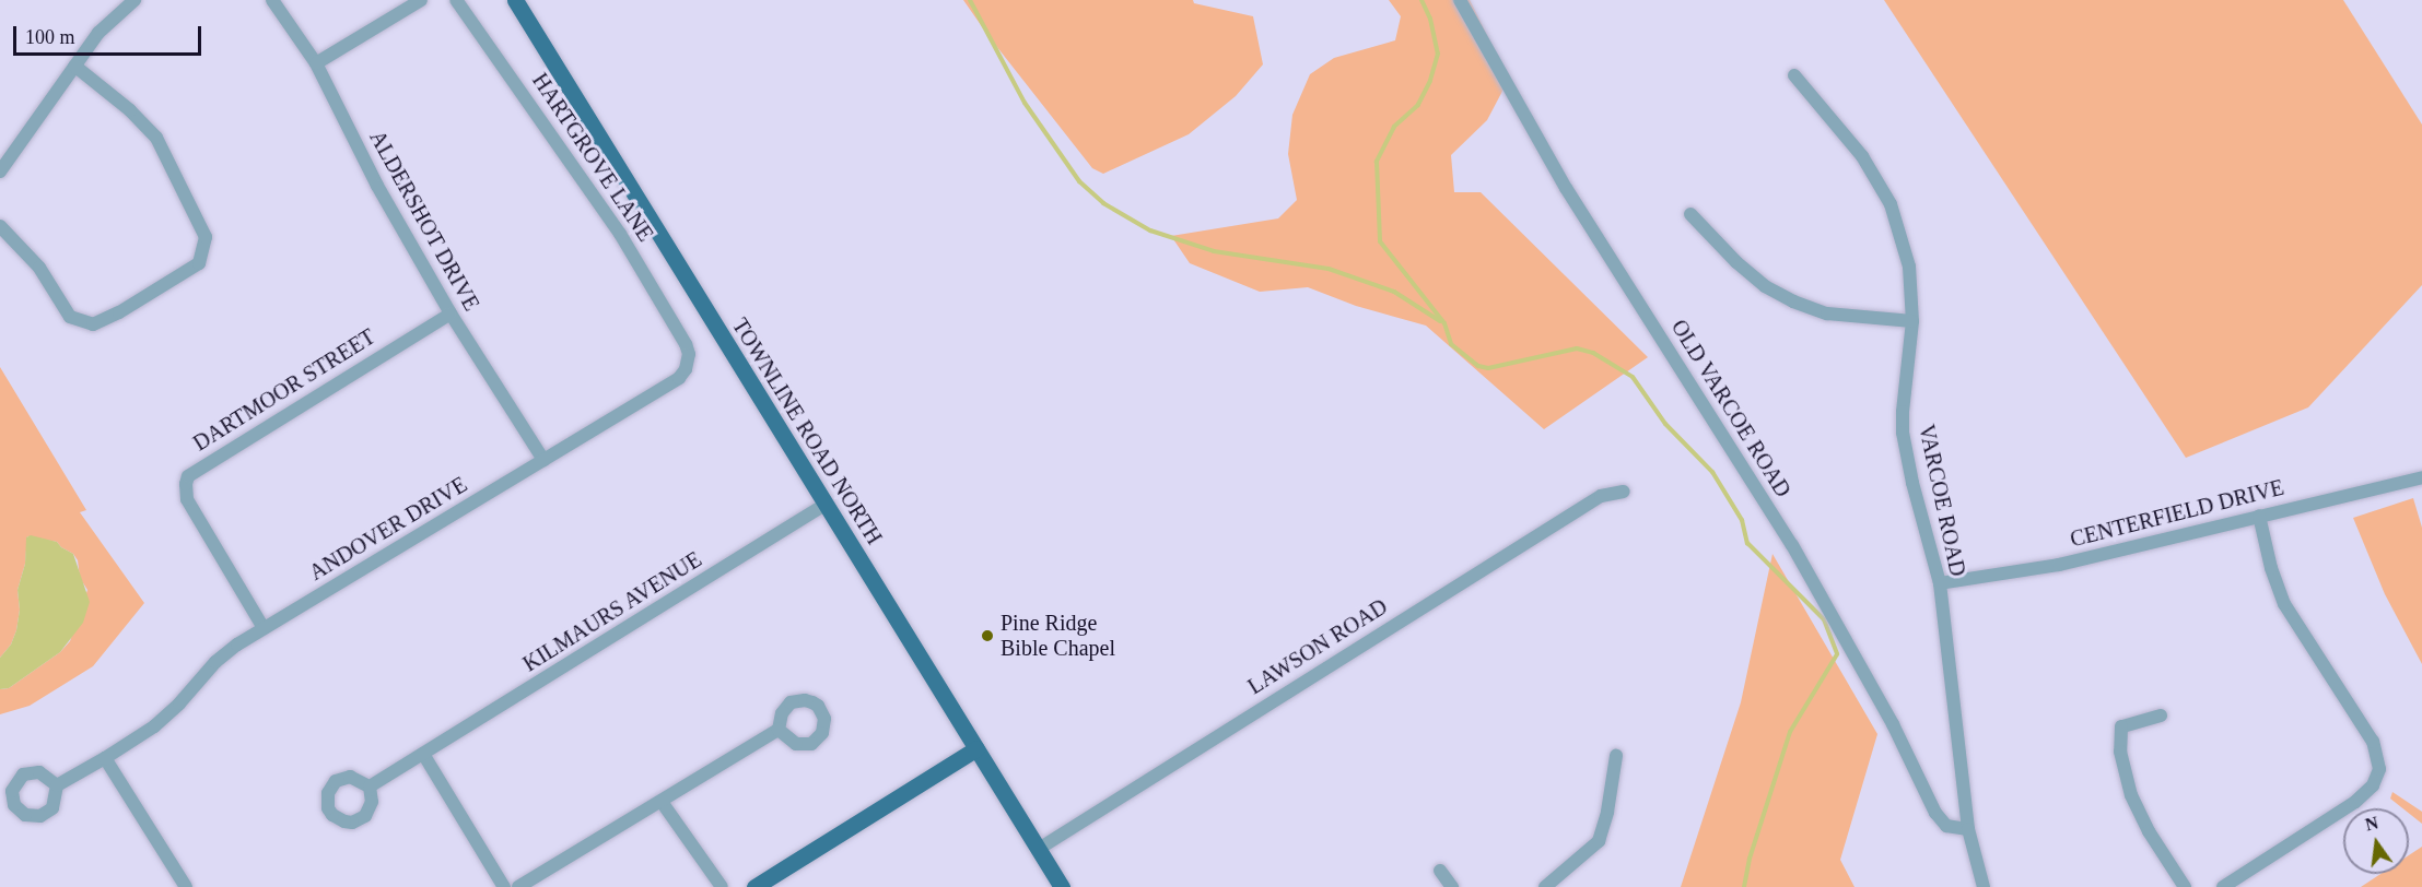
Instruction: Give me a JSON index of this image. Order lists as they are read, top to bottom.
{
  "streets": {
    "main road": ["TOWNLINE ROAD NORTH"],
    "street": [
      "HARTGROVE LANE",
      "ALDERSHOT DRIVE",
      "DARTMOOR STREET",
      "OLD VARCOE ROAD",
      "VARCOE ROAD",
      "CENTERFIELD DRIVE",
      "ANDOVER DRIVE",
      "KILMAURS AVENUE",
      "LAWSON ROAD"
    ]
  },
  "crossings": [
    ["HARTGROVE LANE", "ANDOVER DRIVE"],
    ["ALDERSHOT DRIVE", "DARTMOOR STREET"],
    ["ALDERSHOT DRIVE", "ANDOVER DRIVE"],
    ["DARTMOOR STREET", "ANDOVER DRIVE"],
    ["OLD VARCOE ROAD", "VARCOE ROAD"],
    ["TOWNLINE ROAD NORTH", "KILMAURS AVENUE"],
    ["TOWNLINE ROAD NORTH", "LAWSON ROAD"],
    ["VARCOE ROAD", "CENTERFIELD DRIVE"]
  ],
  "places": ["Pine Ridge Bible Chapel"],
  "scale_bar": "100 m",
  "north": "top"
}
